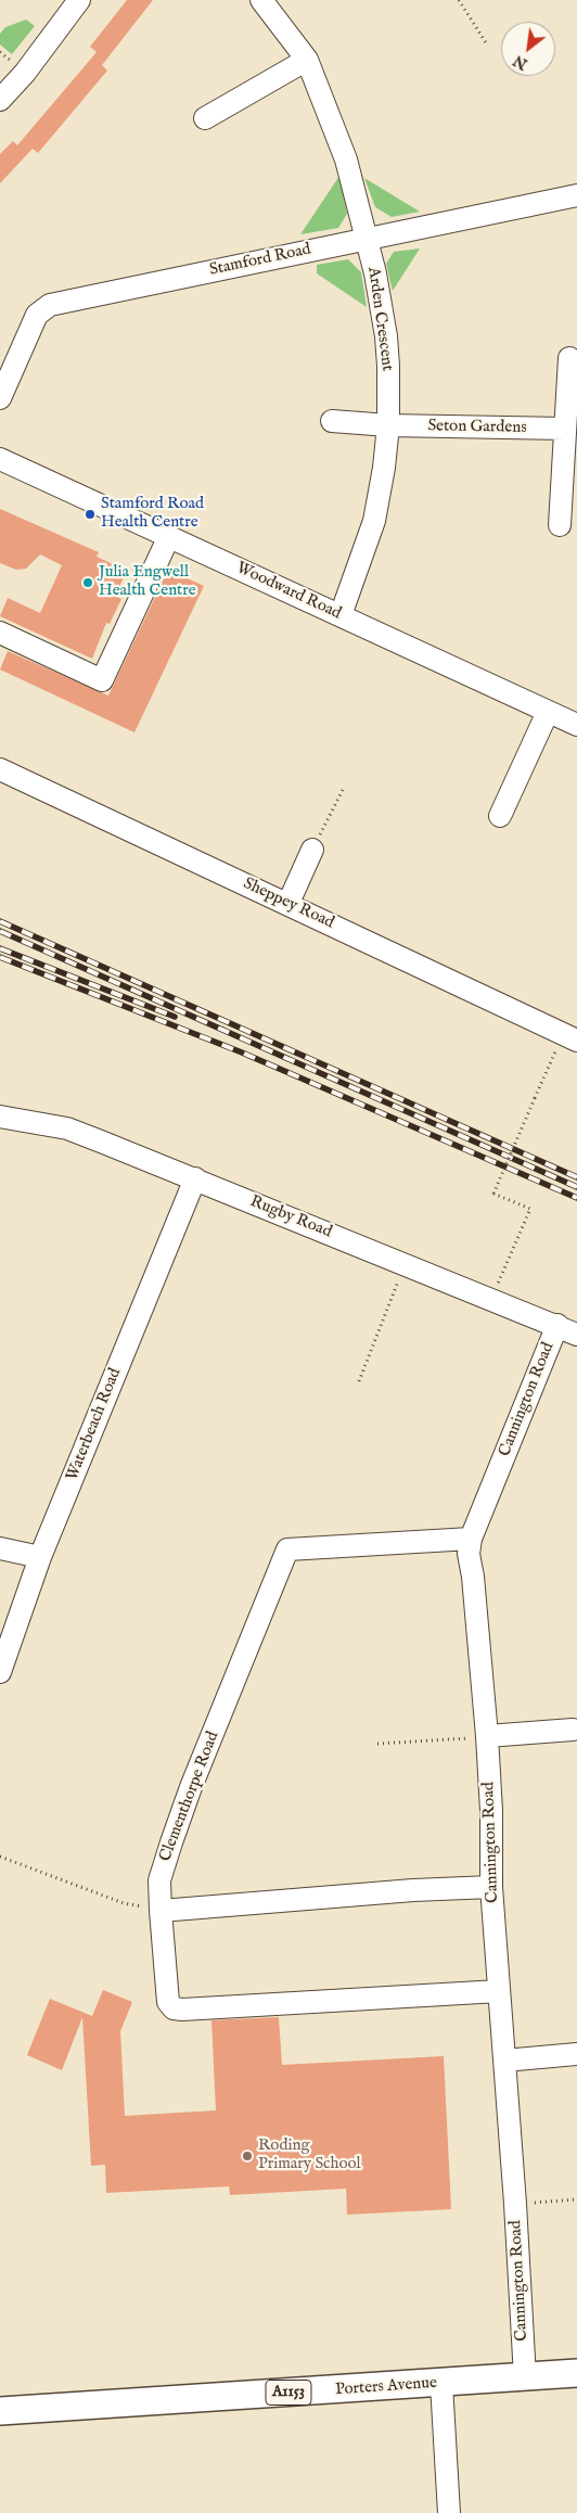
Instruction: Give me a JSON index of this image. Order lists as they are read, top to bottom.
{
  "streets": {
    "main road": ["Porters Avenue", "A1153"],
    "street": [
      "Stamford Road",
      "Arden Crescent",
      "Seton Gardens",
      "Woodward Road",
      "Sheppey Road",
      "Rugby Road",
      "Cannington Road",
      "Waterbeach Road",
      "Clementhorpe Road"
    ]
  },
  "crossings": [
    ["Stamford Road", "Arden Crescent"],
    ["Arden Crescent", "Seton Gardens"],
    ["Arden Crescent", "Woodward Road"],
    ["Rugby Road", "Cannington Road"],
    ["Rugby Road", "Waterbeach Road"],
    ["Cannington Road", "Clementhorpe Road"],
    ["Cannington Road", "Porters Avenue"]
  ],
  "places": ["Stamford Road Health Centre", "Julia Engwell Health Centre", "Roding Primary School"],
  "north": "bottom left"
}
